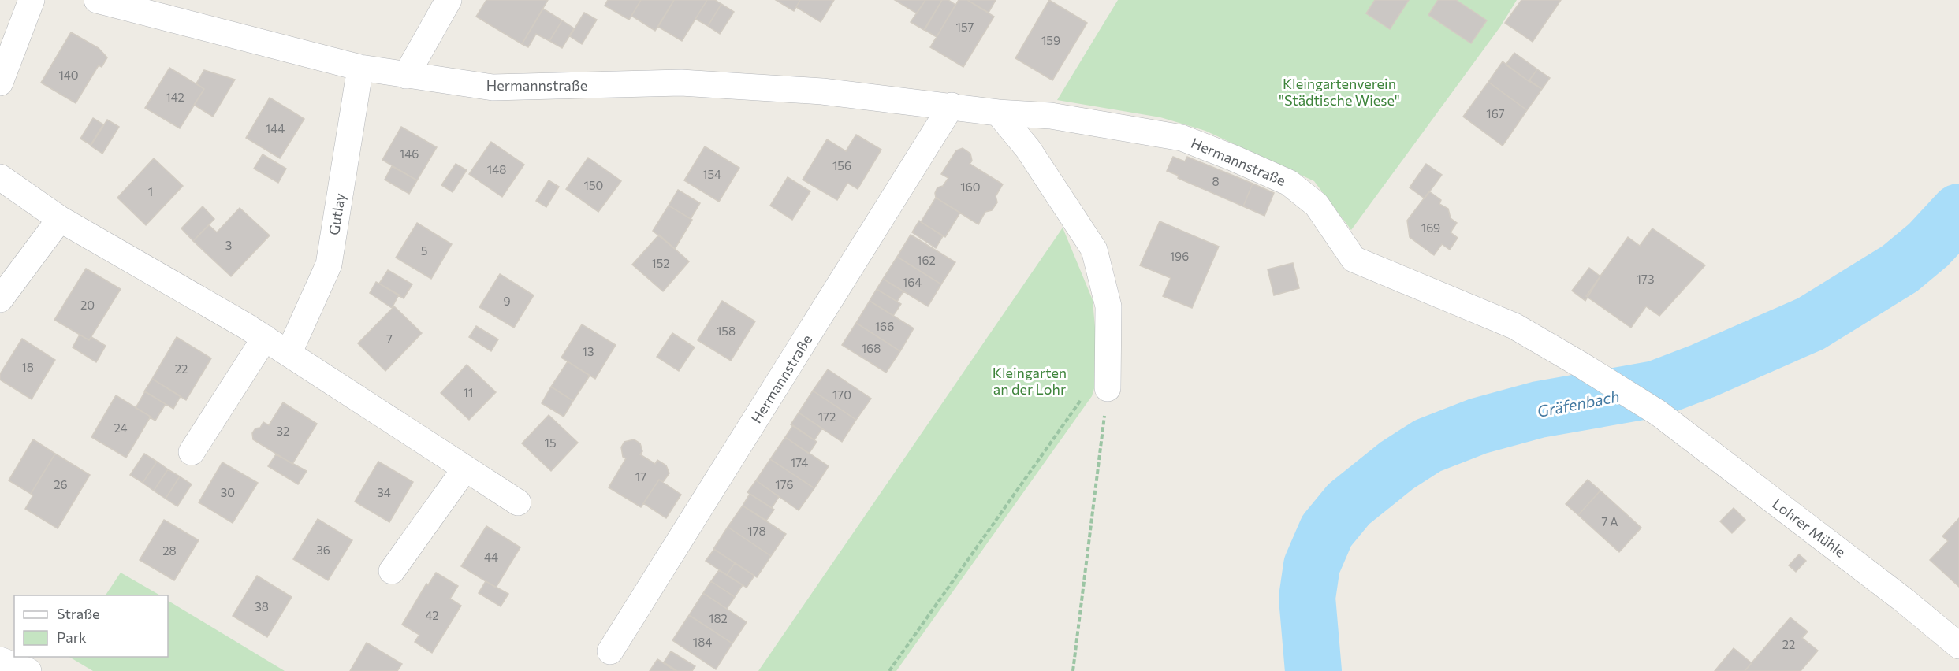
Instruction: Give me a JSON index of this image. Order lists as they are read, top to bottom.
{
  "streets": {
    "street": ["Hermannstraße", "Gutlay", "Lohrer Mühle"]
  },
  "crossings": [
    ["Hermannstraße", "Gutlay"],
    ["Hermannstraße", "Lohrer Mühle"]
  ],
  "water": ["Gräfenbach"],
  "parks": ["Kleingartenverein \"Städtische Wiese\"", "Kleingarten an der Lohr"],
  "house_numbers": [
    "157",
    "159",
    "140",
    "142",
    "167",
    "144",
    "146",
    "156",
    "148",
    "154",
    "8",
    "150",
    "160",
    "1",
    "169",
    "3",
    "5",
    "196",
    "162",
    "152",
    "173",
    "164",
    "9",
    "20",
    "166",
    "158",
    "7",
    "168",
    "13",
    "18",
    "22",
    "11",
    "170",
    "172",
    "24",
    "32",
    "15",
    "174",
    "17",
    "26",
    "176",
    "30",
    "34",
    "7 A",
    "178",
    "36",
    "28",
    "44",
    "38",
    "42",
    "182",
    "184",
    "22"
  ],
  "legend": ["Straße", "Park"]
}
